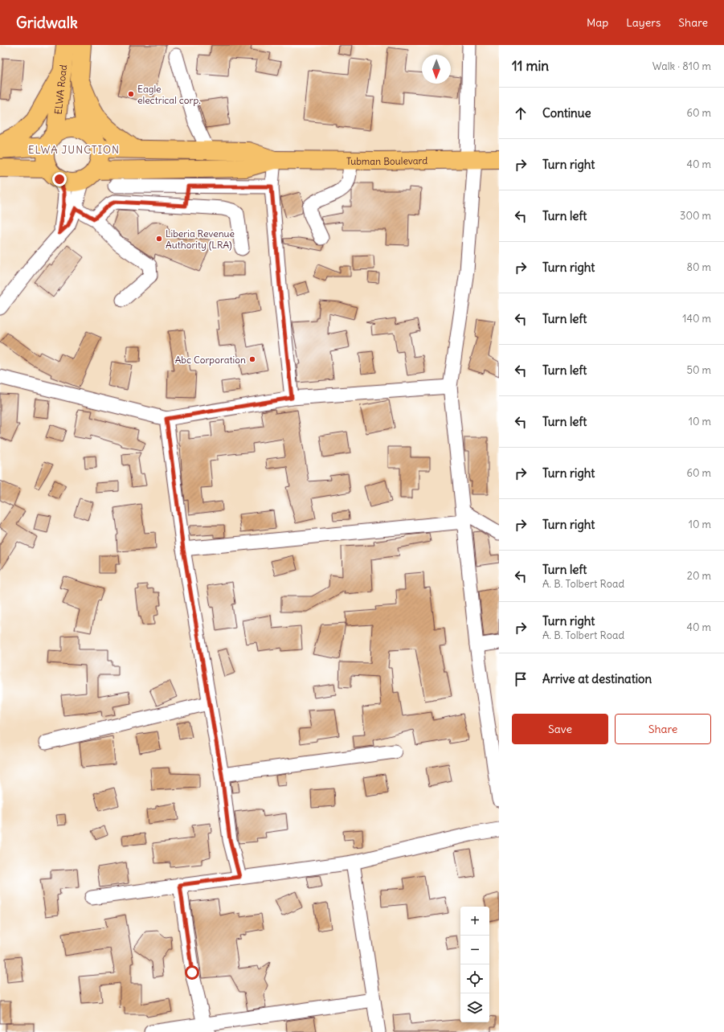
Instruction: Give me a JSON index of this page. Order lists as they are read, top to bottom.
{
  "streets": {
    "main road": ["ELWA Road", "Tubman Boulevard"]
  },
  "crossings": [
    ["ELWA Road", "Tubman Boulevard"]
  ],
  "districts": ["ELWA JUNCTION"],
  "places": ["Eagle electrical corp.", "Liberia Revenue Authority (LRA)", "Abc Corporation"],
  "north": "bottom",
  "page": {
    "header": "Gridwalk",
    "nav": ["Map", "Layers", "Share"],
    "heading": ["11 min", "Walk · 810 m"],
    "list": [
      ["Continue", "60 m"],
      ["Turn right", "40 m"],
      ["Turn left", "300 m"],
      ["Turn right", "80 m"],
      ["Turn left", "140 m"],
      ["Turn left", "50 m"],
      ["Turn left", "10 m"],
      ["Turn right", "60 m"],
      ["Turn right", "10 m"],
      ["Turn left", "A. B. Tolbert Road", "20 m"],
      ["Turn right", "A. B. Tolbert Road", "40 m"],
      "Arrive at destination"
    ],
    "buttons": ["Save", "Share"],
    "map_buttons": ["+", "−"]
  }
}
